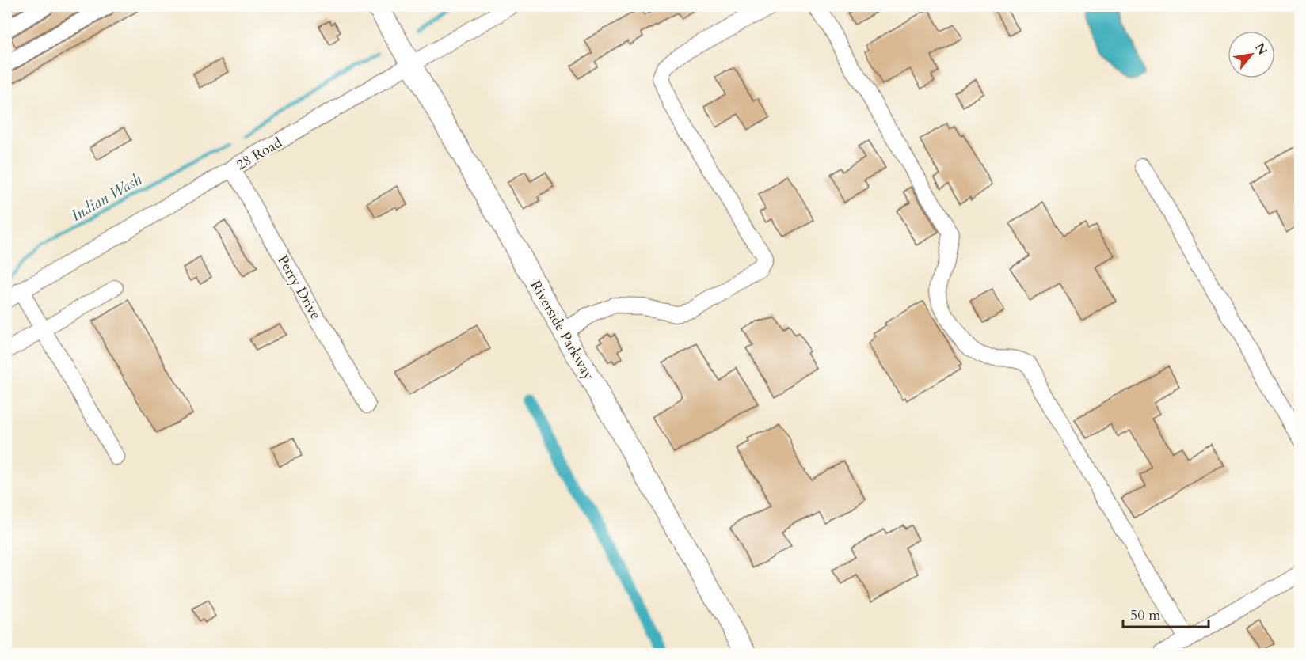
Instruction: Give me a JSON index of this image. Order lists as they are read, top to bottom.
{
  "streets": {
    "main road": ["Riverside Parkway"],
    "street": ["28 Road", "Perry Drive"]
  },
  "crossings": [
    ["28 Road", "Perry Drive"],
    ["28 Road", "Riverside Parkway"]
  ],
  "water": ["Indian Wash"],
  "scale_bar": "50 m",
  "north": "top right"
}
